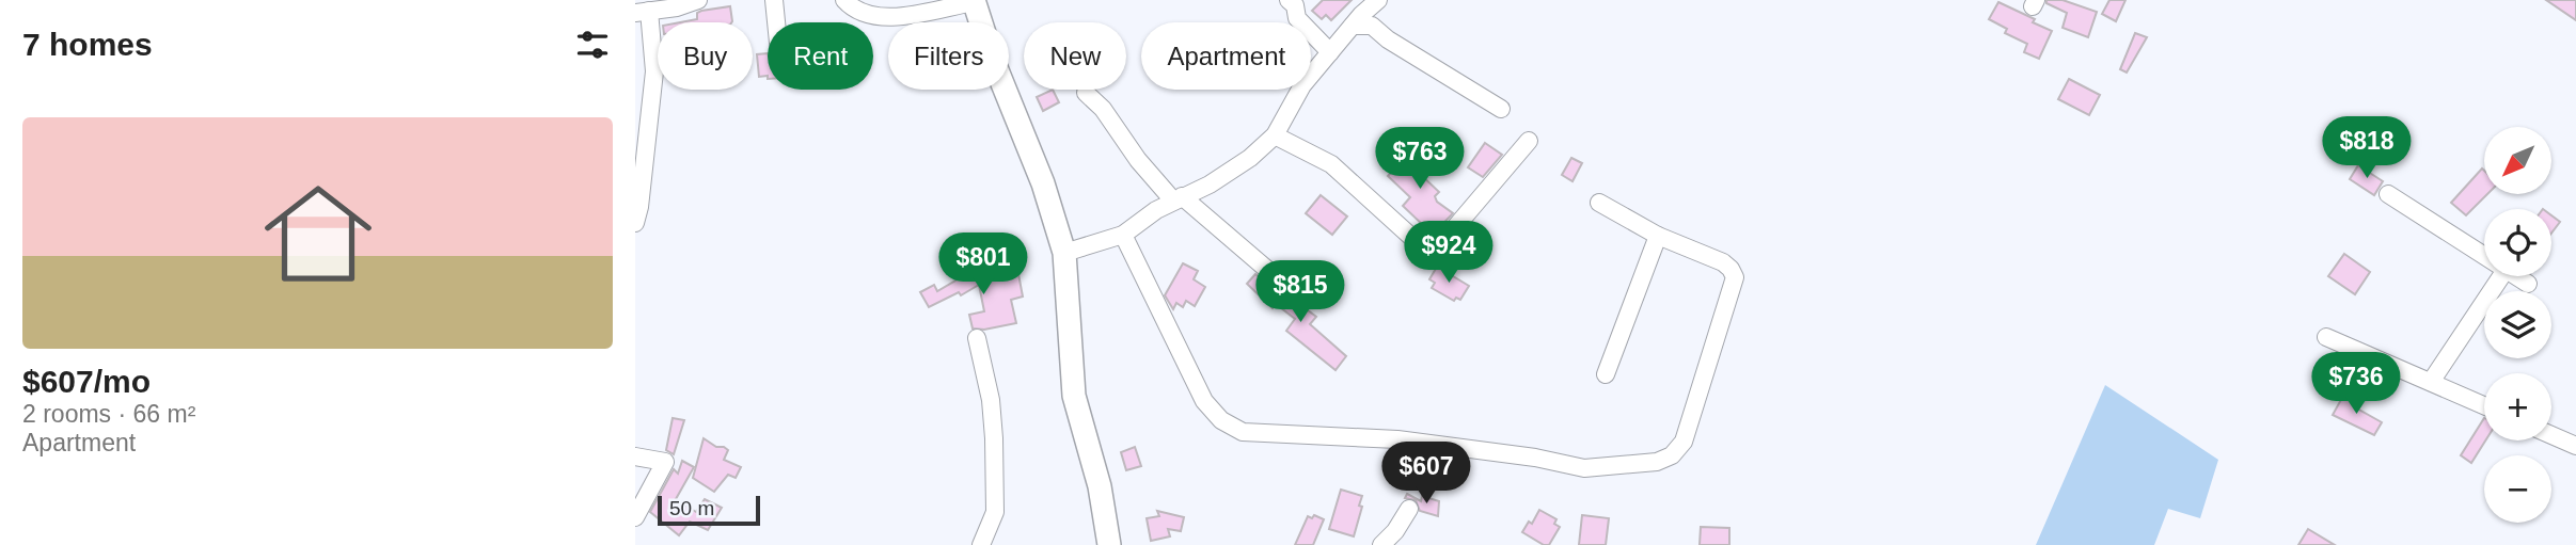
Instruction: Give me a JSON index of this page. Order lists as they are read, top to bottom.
{
  "scale_bar": "50 m",
  "north": "bottom left",
  "page": {
    "heading": "7 homes",
    "chip": [
      "Buy",
      "Rent",
      "Filters",
      "New",
      "Apartment"
    ],
    "list": [
      {
        "name": "$607/mo",
        "note": "2 rooms · 66 m² · Apartment"
      }
    ],
    "price": [
      "$818",
      "$763",
      "$924",
      "$801",
      "$815",
      "$736",
      "$607"
    ],
    "map_buttons": ["+", "−"],
    "scale": "50 m"
  }
}
